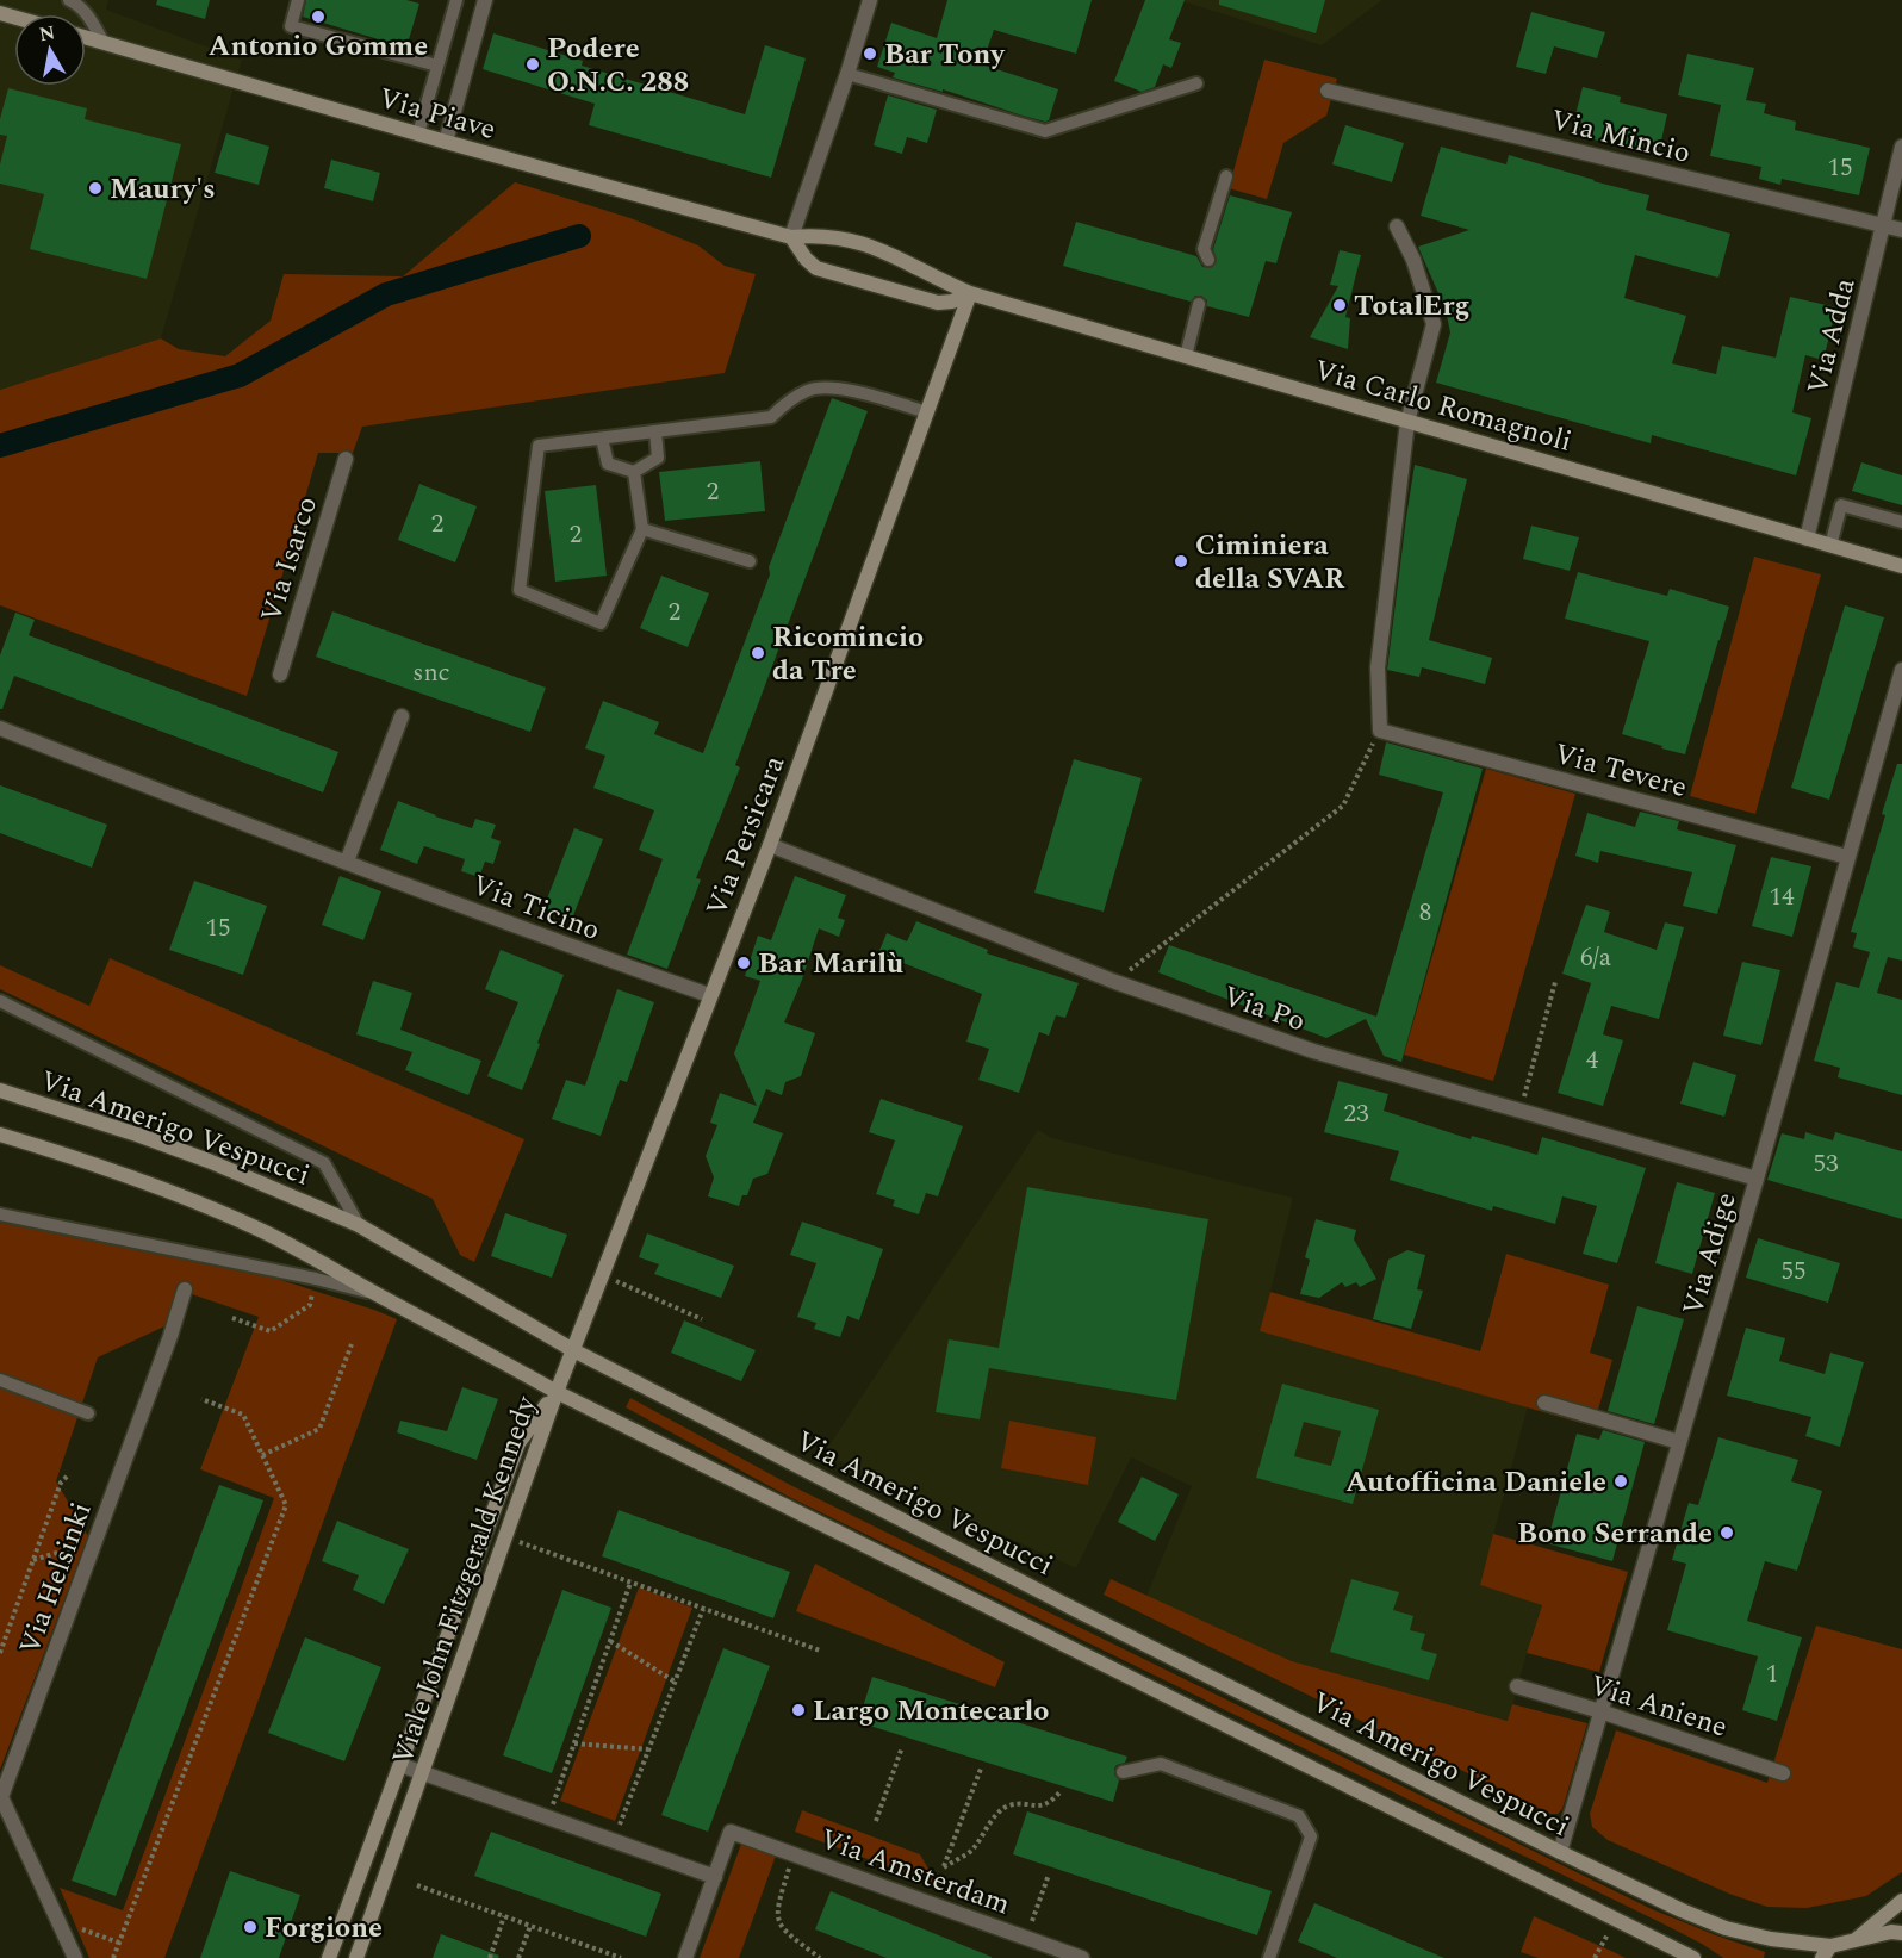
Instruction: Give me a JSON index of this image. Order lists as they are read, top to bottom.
{
  "streets": {
    "street": [
      "Via Piave",
      "Via Mincio",
      "Via Adda",
      "Via Carlo Romagnoli",
      "Via Isarco",
      "Via Tevere",
      "Via Persicara",
      "Via Ticino",
      "Via Po",
      "Via Amerigo Vespucci",
      "Via Adige",
      "Via Helsinki",
      "Viale John Fitzgerald Kennedy",
      "Via Aniene",
      "Via Amsterdam"
    ]
  },
  "crossings": [
    ["Via Piave", "Via Carlo Romagnoli"],
    ["Via Piave", "Via Persicara"],
    ["Via Mincio", "Via Adda"],
    ["Via Adda", "Via Carlo Romagnoli"],
    ["Via Carlo Romagnoli", "Via Persicara"],
    ["Via Tevere", "Via Adige"],
    ["Via Persicara", "Via Ticino"],
    ["Via Persicara", "Via Po"],
    ["Via Persicara", "Via Amerigo Vespucci"],
    ["Via Persicara", "Viale John Fitzgerald Kennedy"],
    ["Via Po", "Via Adige"],
    ["Via Amerigo Vespucci", "Via Adige"],
    ["Via Amerigo Vespucci", "Viale John Fitzgerald Kennedy"],
    ["Via Adige", "Via Aniene"]
  ],
  "places": [
    "Antonio Gomme",
    "Bar Tony",
    "Podere O.N.C. 288",
    "Maury's",
    "TotalErg",
    "Ciminiera della SVAR",
    "Ricomincio da Tre",
    "Bar Marilù",
    "Autofficina Daniele",
    "Bono Serrande",
    "Largo Montecarlo",
    "Forgione"
  ],
  "house_numbers": [
    "15",
    "2",
    "2",
    "2",
    "2",
    "snc",
    "14",
    "8",
    "15",
    "6/a",
    "4",
    "23",
    "53",
    "55",
    "1"
  ],
  "north": "top"
}
